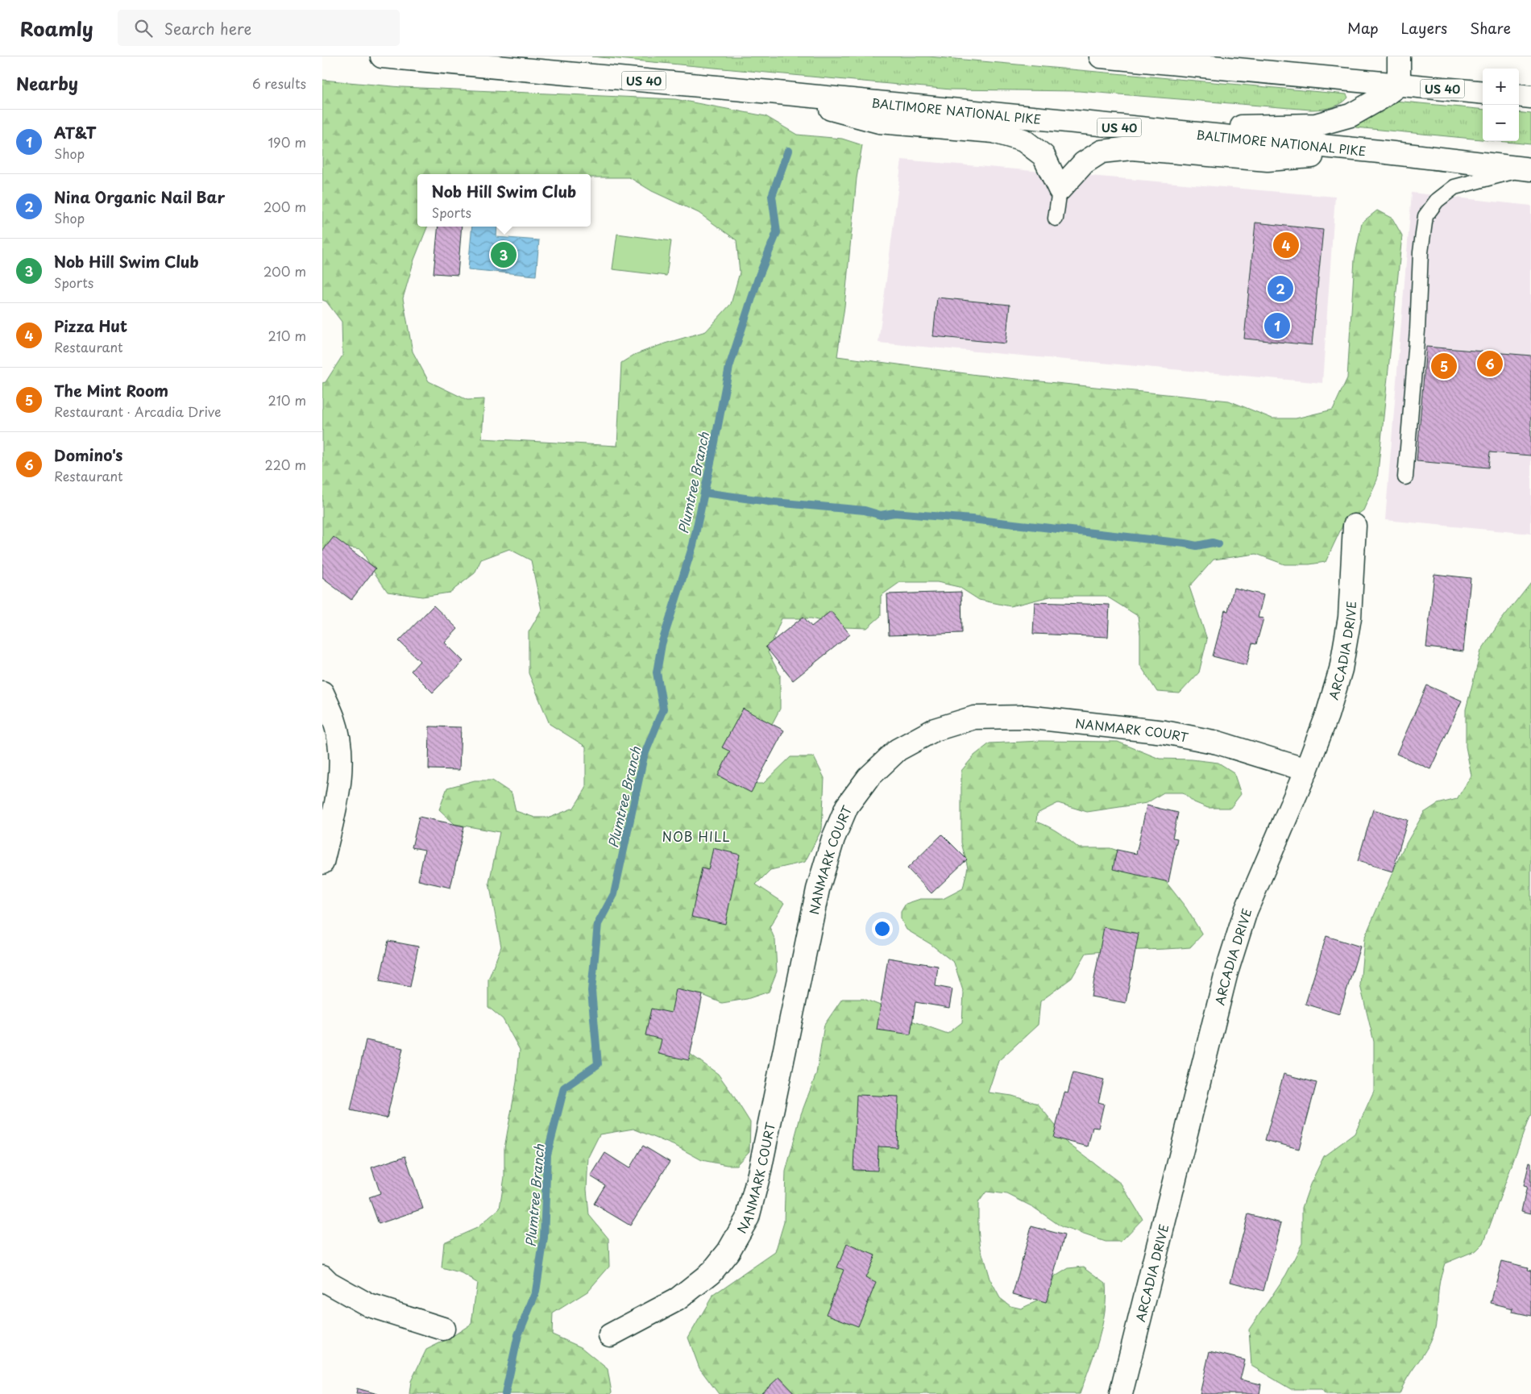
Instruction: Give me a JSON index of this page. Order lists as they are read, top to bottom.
{
  "streets": {
    "main road": [
      "US 40",
      "BALTIMORE NATIONAL PIKE",
      "ARCADIA DRIVE",
      "NANMARK COURT"
    ]
  },
  "crossings": [
    ["ARCADIA DRIVE", "NANMARK COURT"]
  ],
  "districts": ["NOB HILL"],
  "water": ["Plumtree Branch"],
  "page": {
    "header": "Roamly",
    "search": "Search here",
    "nav": ["Map", "Layers", "Share"],
    "heading": ["Nearby", "6 results"],
    "map_buttons": ["+", "−"],
    "list": [
      {
        "mark": "1",
        "name": "AT&T",
        "note": "Shop",
        "value": "190 m"
      },
      {
        "mark": "2",
        "name": "Nina Organic Nail Bar",
        "note": "Shop",
        "value": "200 m"
      },
      {
        "mark": "3",
        "name": "Nob Hill Swim Club",
        "note": "Sports",
        "value": "200 m"
      },
      {
        "mark": "4",
        "name": "Pizza Hut",
        "note": "Restaurant",
        "value": "210 m"
      },
      {
        "mark": "5",
        "name": "The Mint Room",
        "note": "Restaurant · Arcadia Drive",
        "value": "210 m"
      },
      {
        "mark": "6",
        "name": "Domino's",
        "note": "Restaurant",
        "value": "220 m"
      }
    ],
    "popup": ["Nob Hill Swim Club", "Sports"],
    "pins": [
      "4",
      "3",
      "2",
      "1",
      "6",
      "5"
    ]
  }
}
